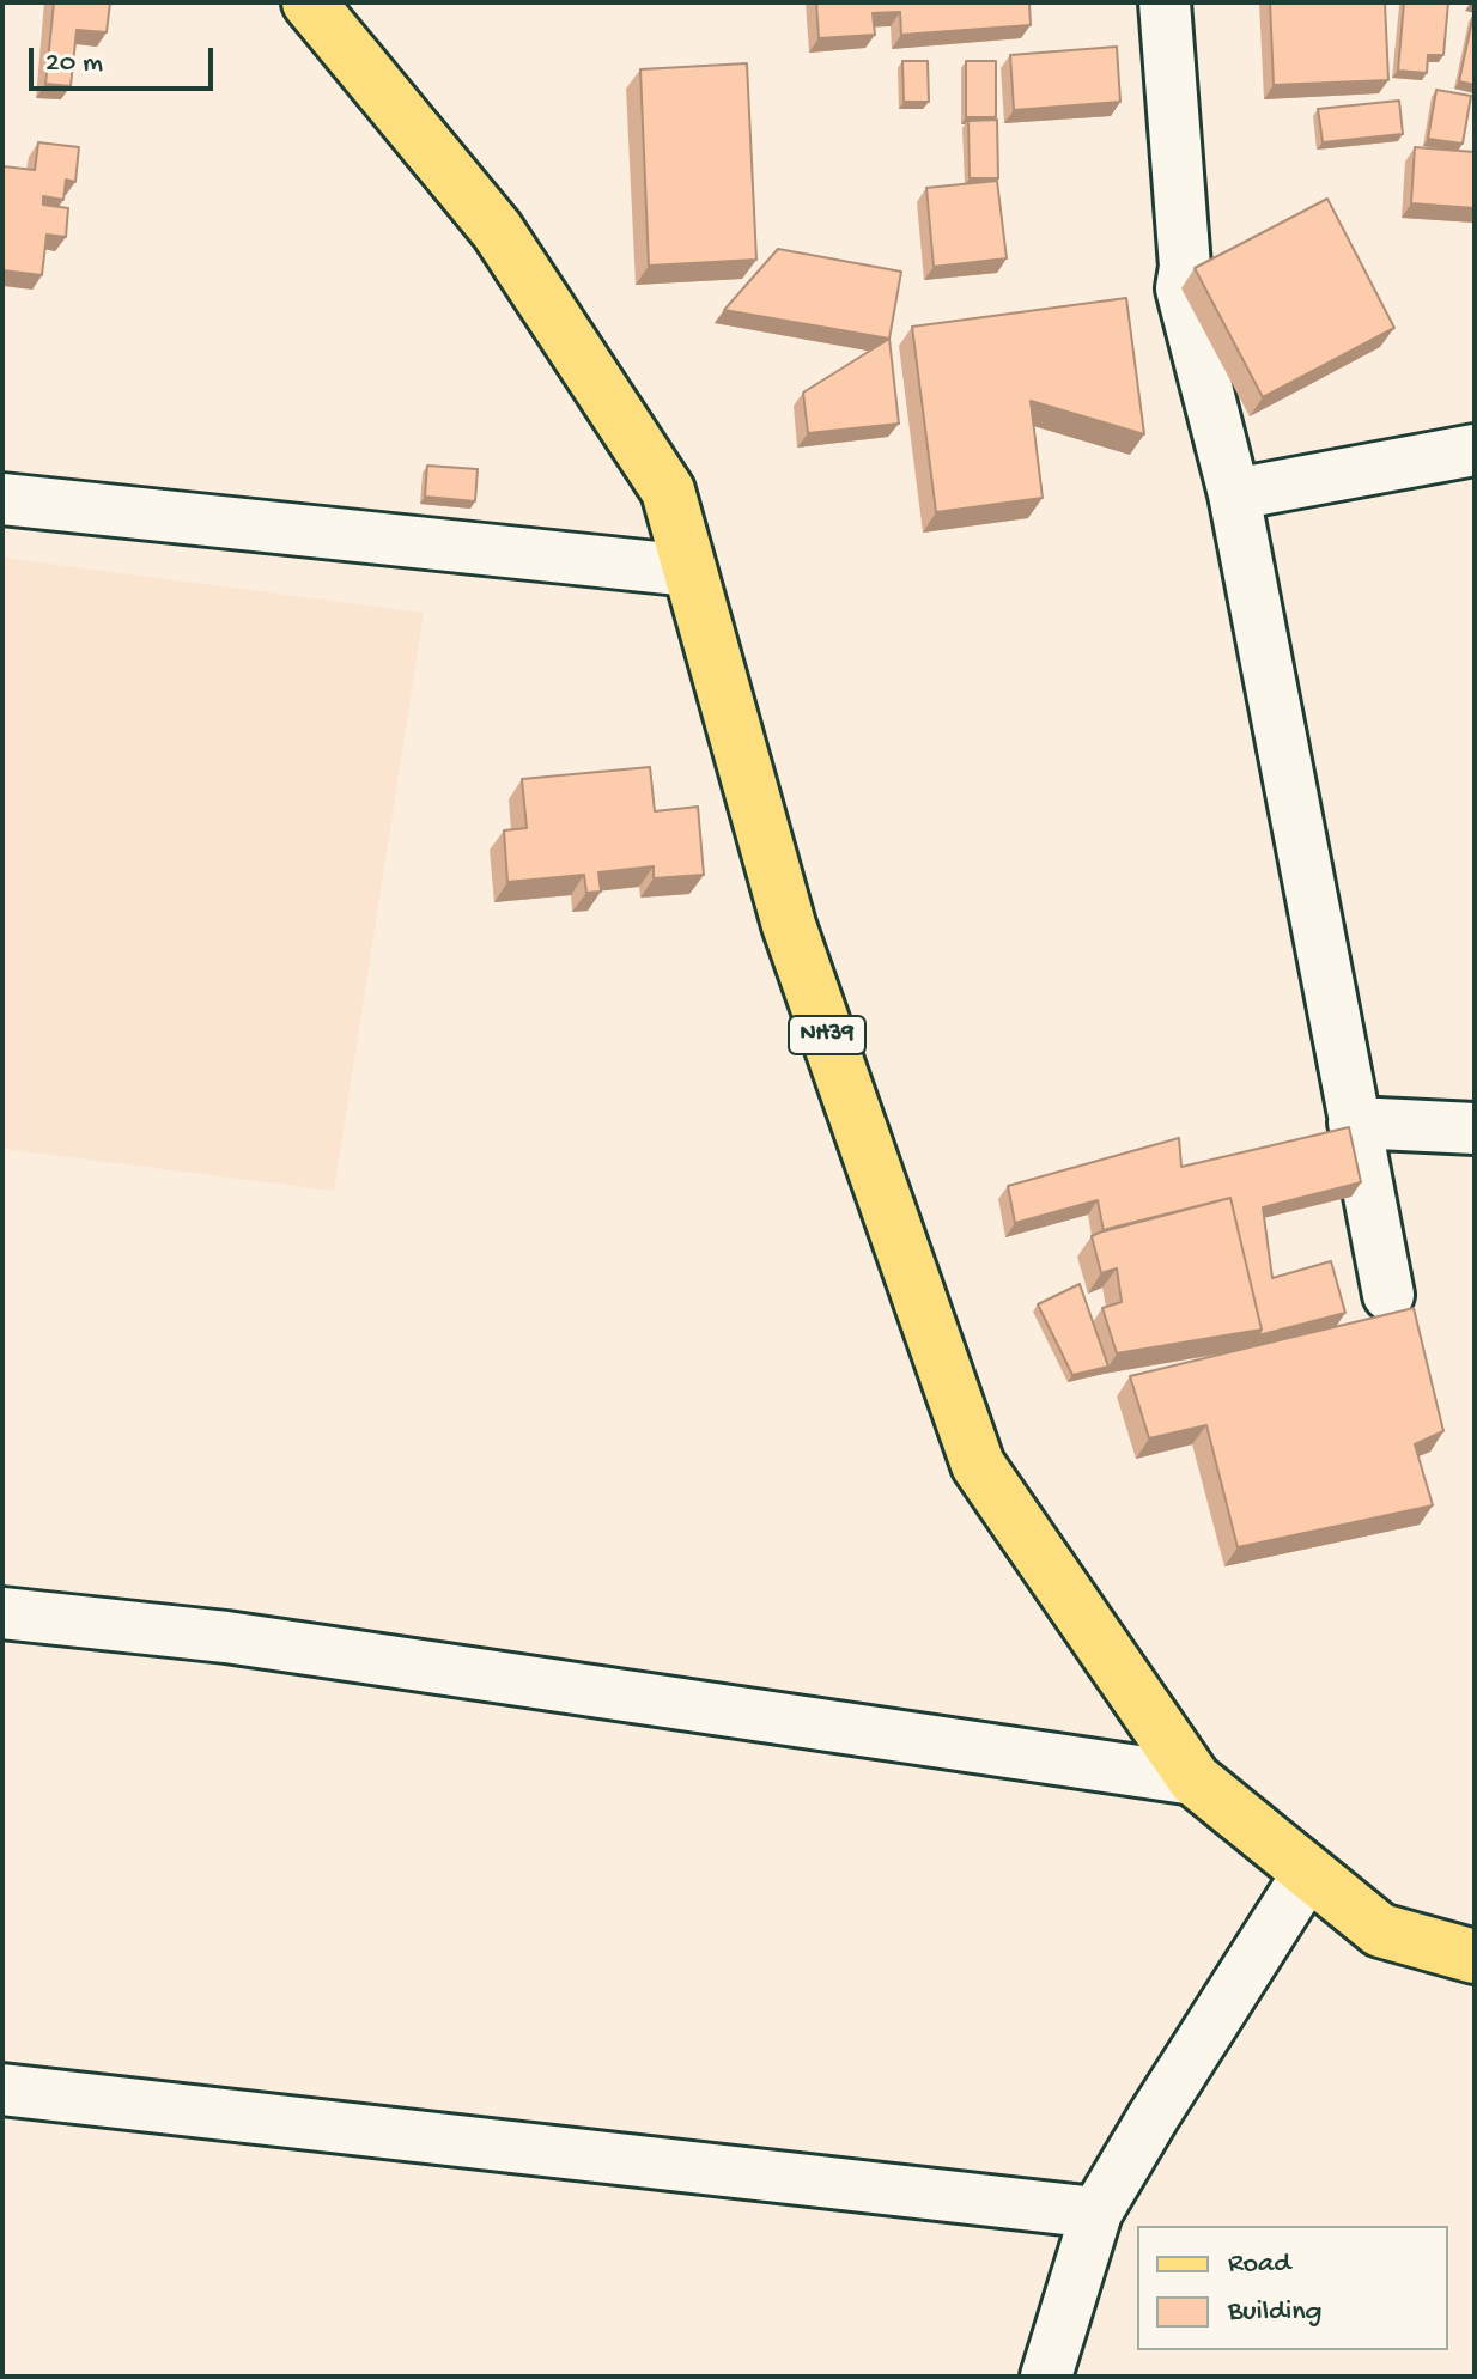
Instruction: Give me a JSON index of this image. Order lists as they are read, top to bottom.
{
  "streets": {
    "main road": ["NH39"]
  },
  "legend": ["Road", "Building"],
  "scale_bar": "20 m"
}
